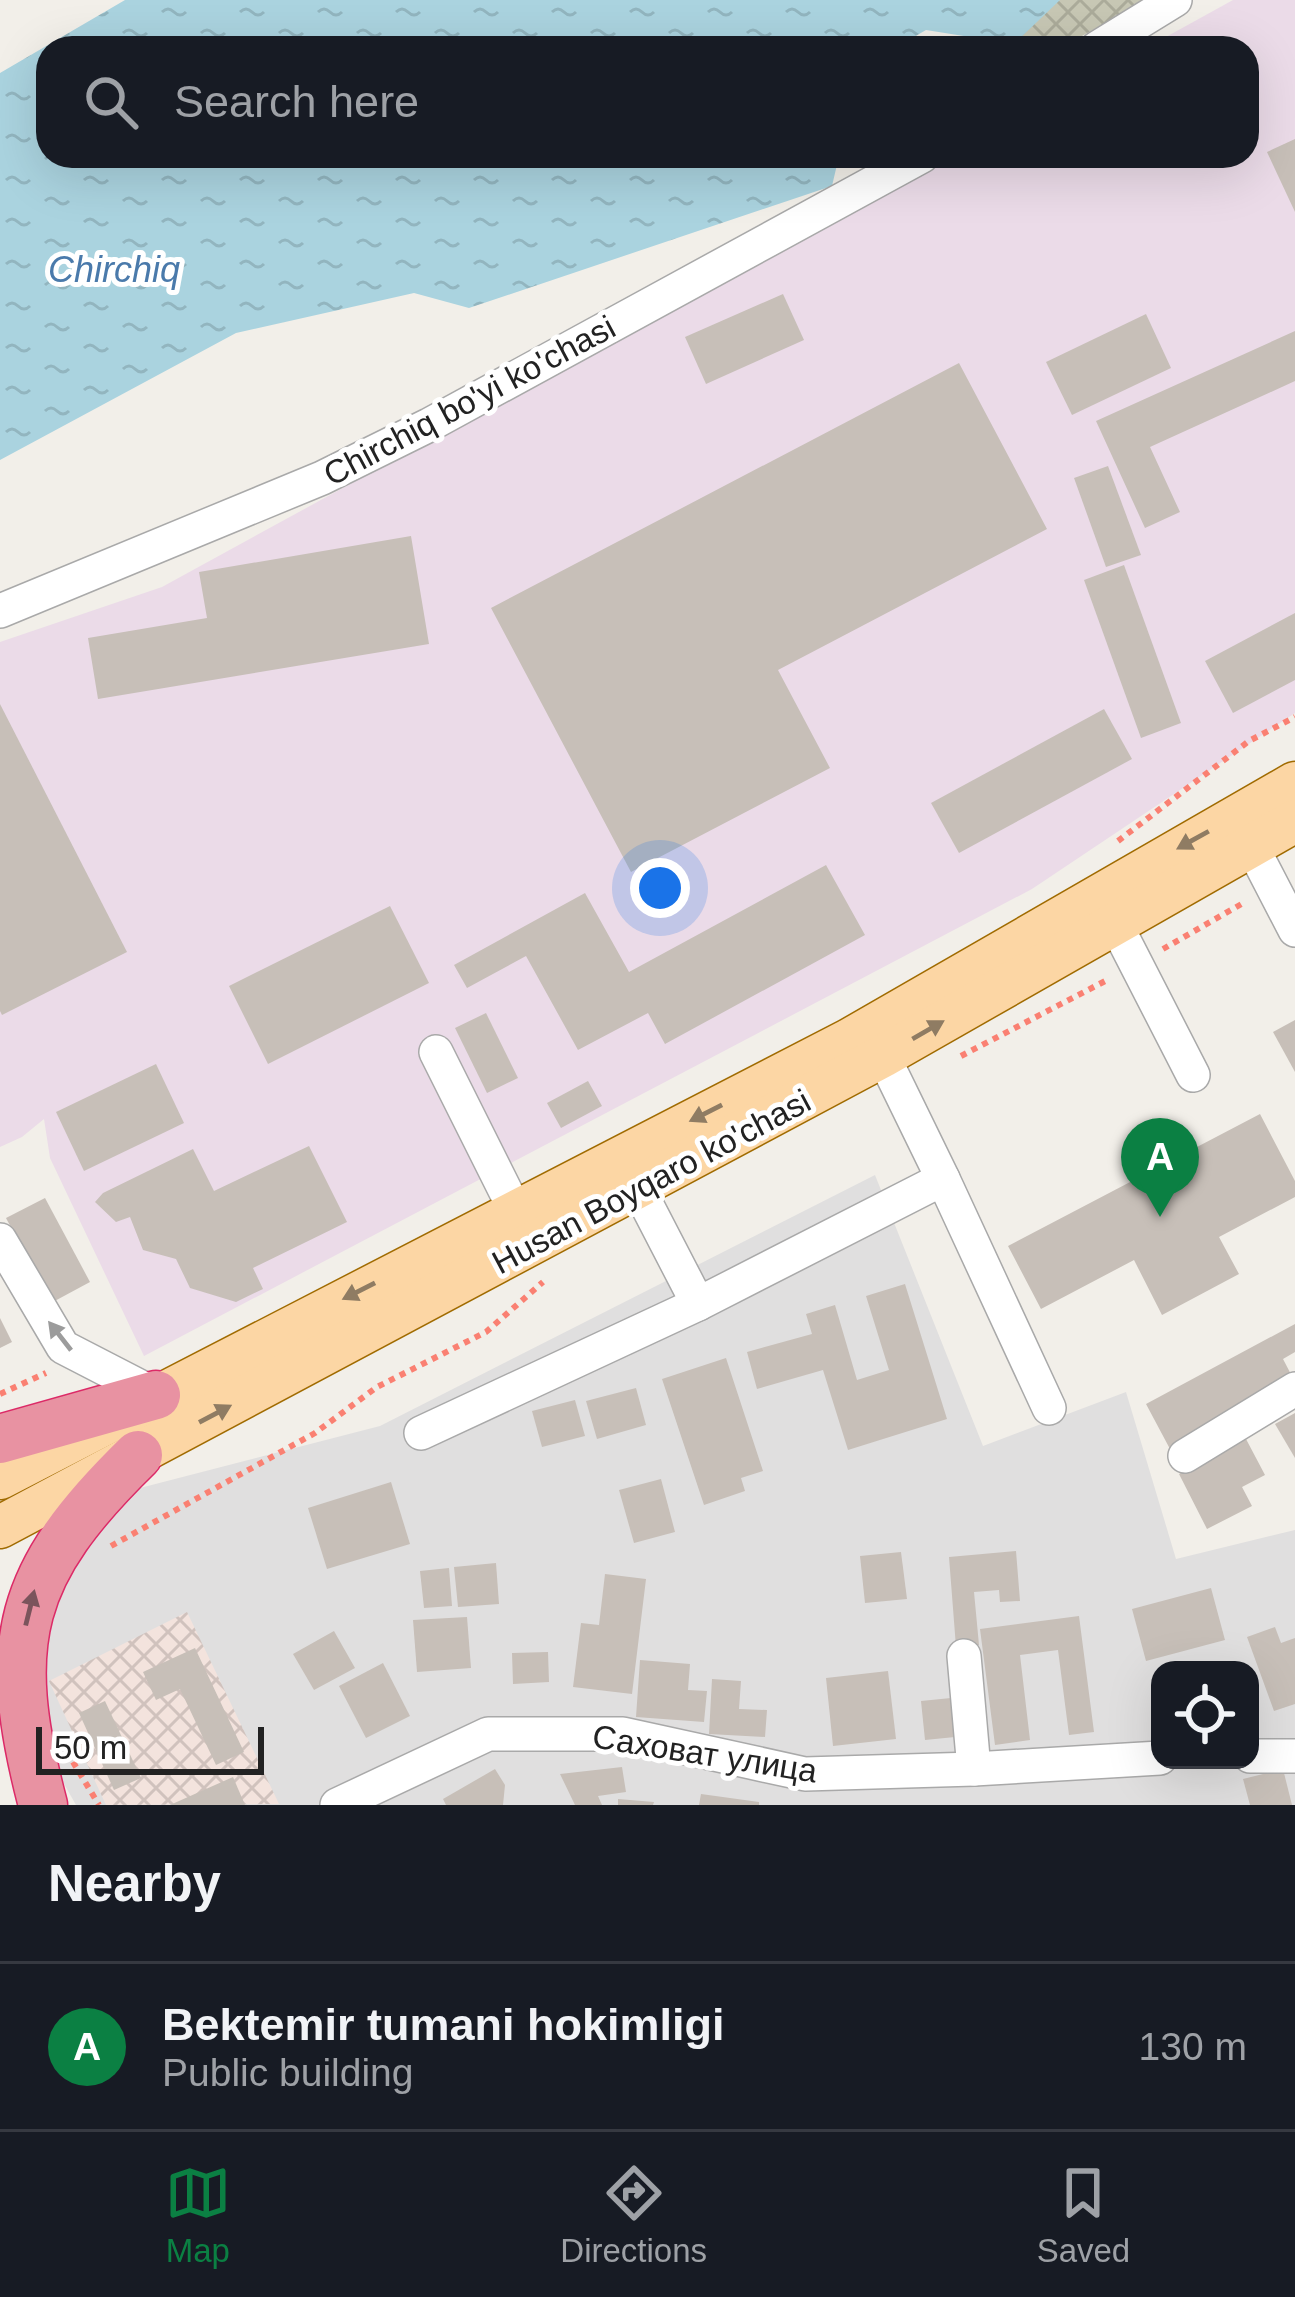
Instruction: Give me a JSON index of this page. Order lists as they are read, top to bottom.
{
  "streets": {
    "main road": ["Husan Boyqaro ko'chasi"],
    "street": ["Chirchiq bo'yi ko'chasi", "Саховат улица"]
  },
  "water": ["Chirchiq"],
  "scale_bar": "50 m",
  "page": {
    "search": "Search here",
    "pins": "A",
    "scale": "50 m",
    "heading": "Nearby",
    "list": [
      {
        "mark": "A",
        "name": "Bektemir tumani hokimligi",
        "note": "Public building",
        "value": "130 m"
      }
    ],
    "nav": ["Map", "Directions", "Saved"]
  }
}
